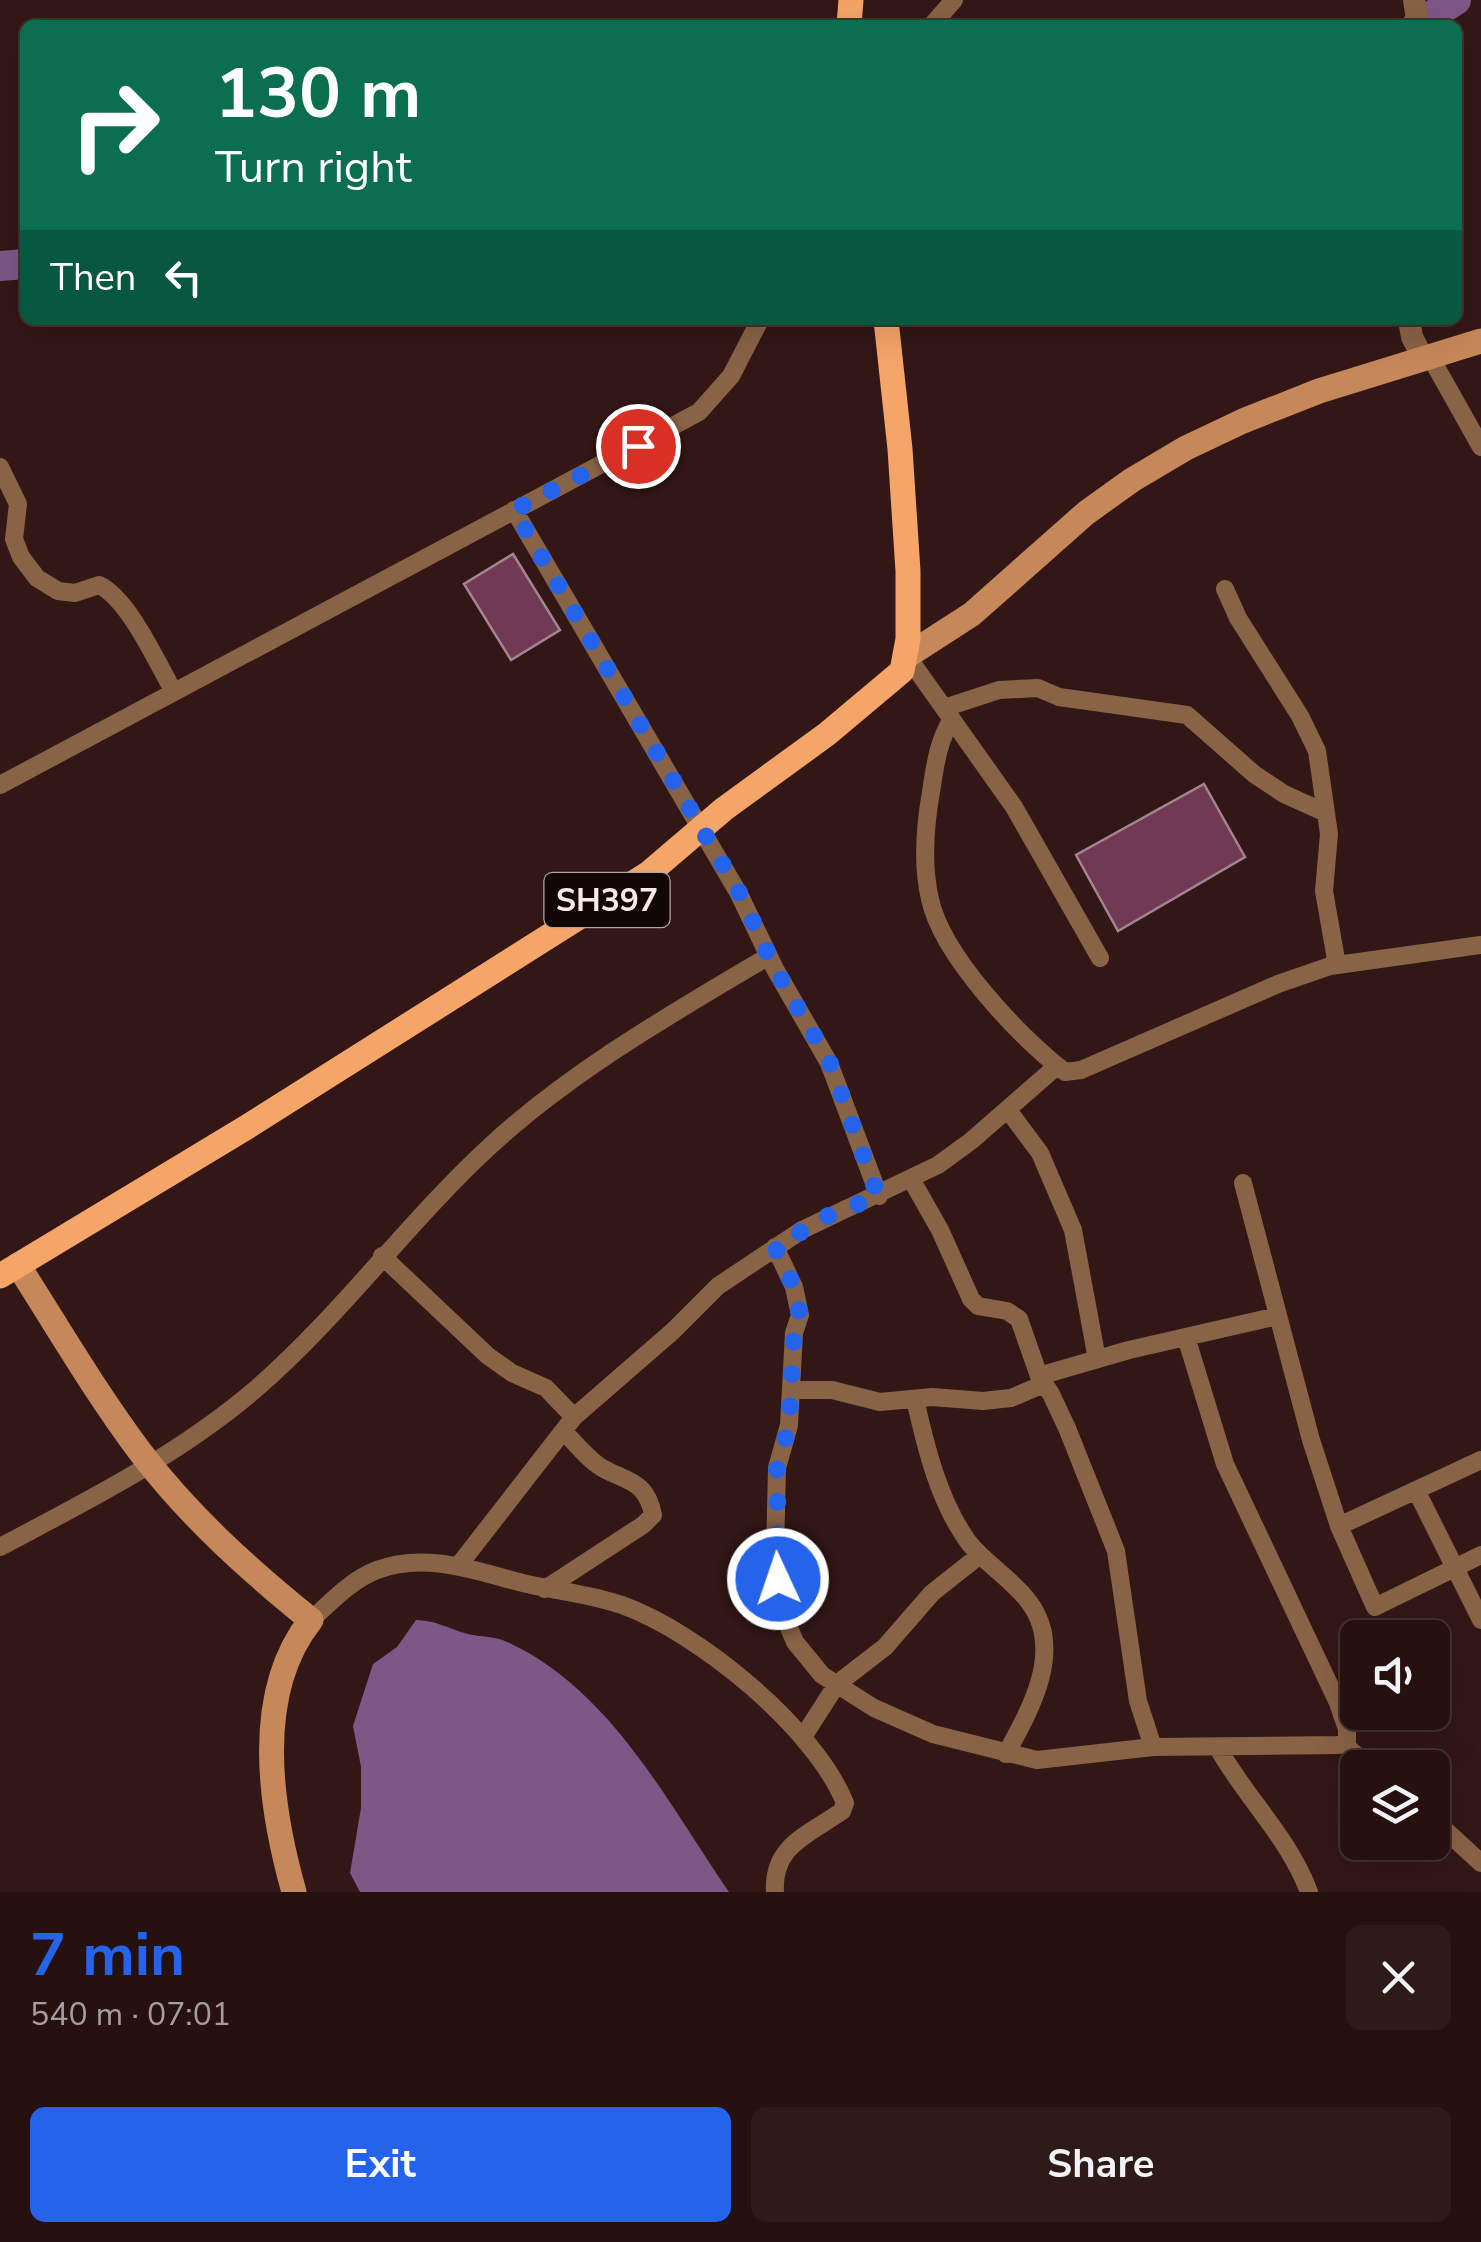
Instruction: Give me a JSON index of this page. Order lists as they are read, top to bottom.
{
  "streets": {
    "main road": ["SH397"]
  },
  "page": {
    "turn": ["130 m", "Turn right"],
    "then": "Then",
    "heading": ["7 min", "540 m · 07:01"],
    "buttons": ["Exit", "Share"]
  }
}
